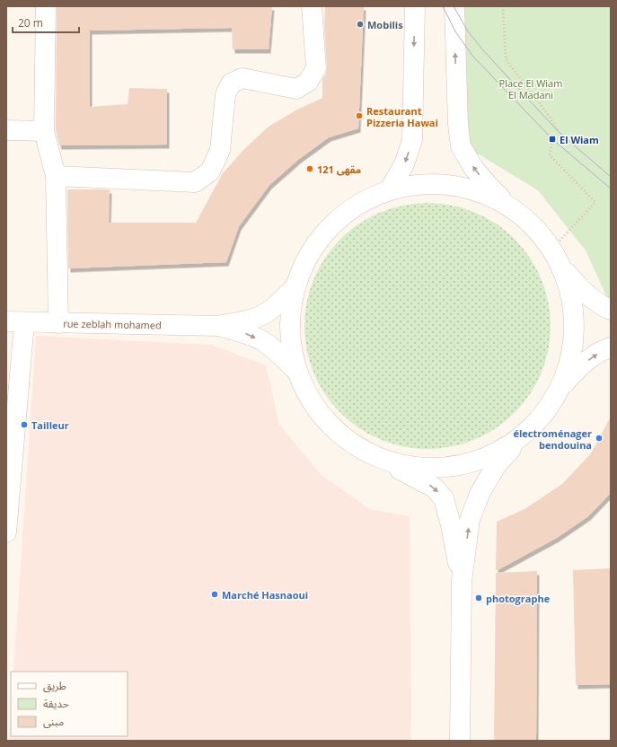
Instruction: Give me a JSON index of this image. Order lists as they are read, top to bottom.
{
  "streets": {
    "main road": ["rue zeblah mohamed"]
  },
  "parks": ["Place El Wiam El Madani"],
  "places": {
    "other": [
      "Mobilis",
      "Restaurant Pizzeria Hawai",
      "مقهى 121",
      "Tailleur",
      "électroménager bendouina",
      "Marché Hasnaoui",
      "photographe"
    ],
    "transit": ["El Wiam"]
  },
  "legend": ["طريق", "حديقة", "مبنى"],
  "scale_bar": "20 m"
}
